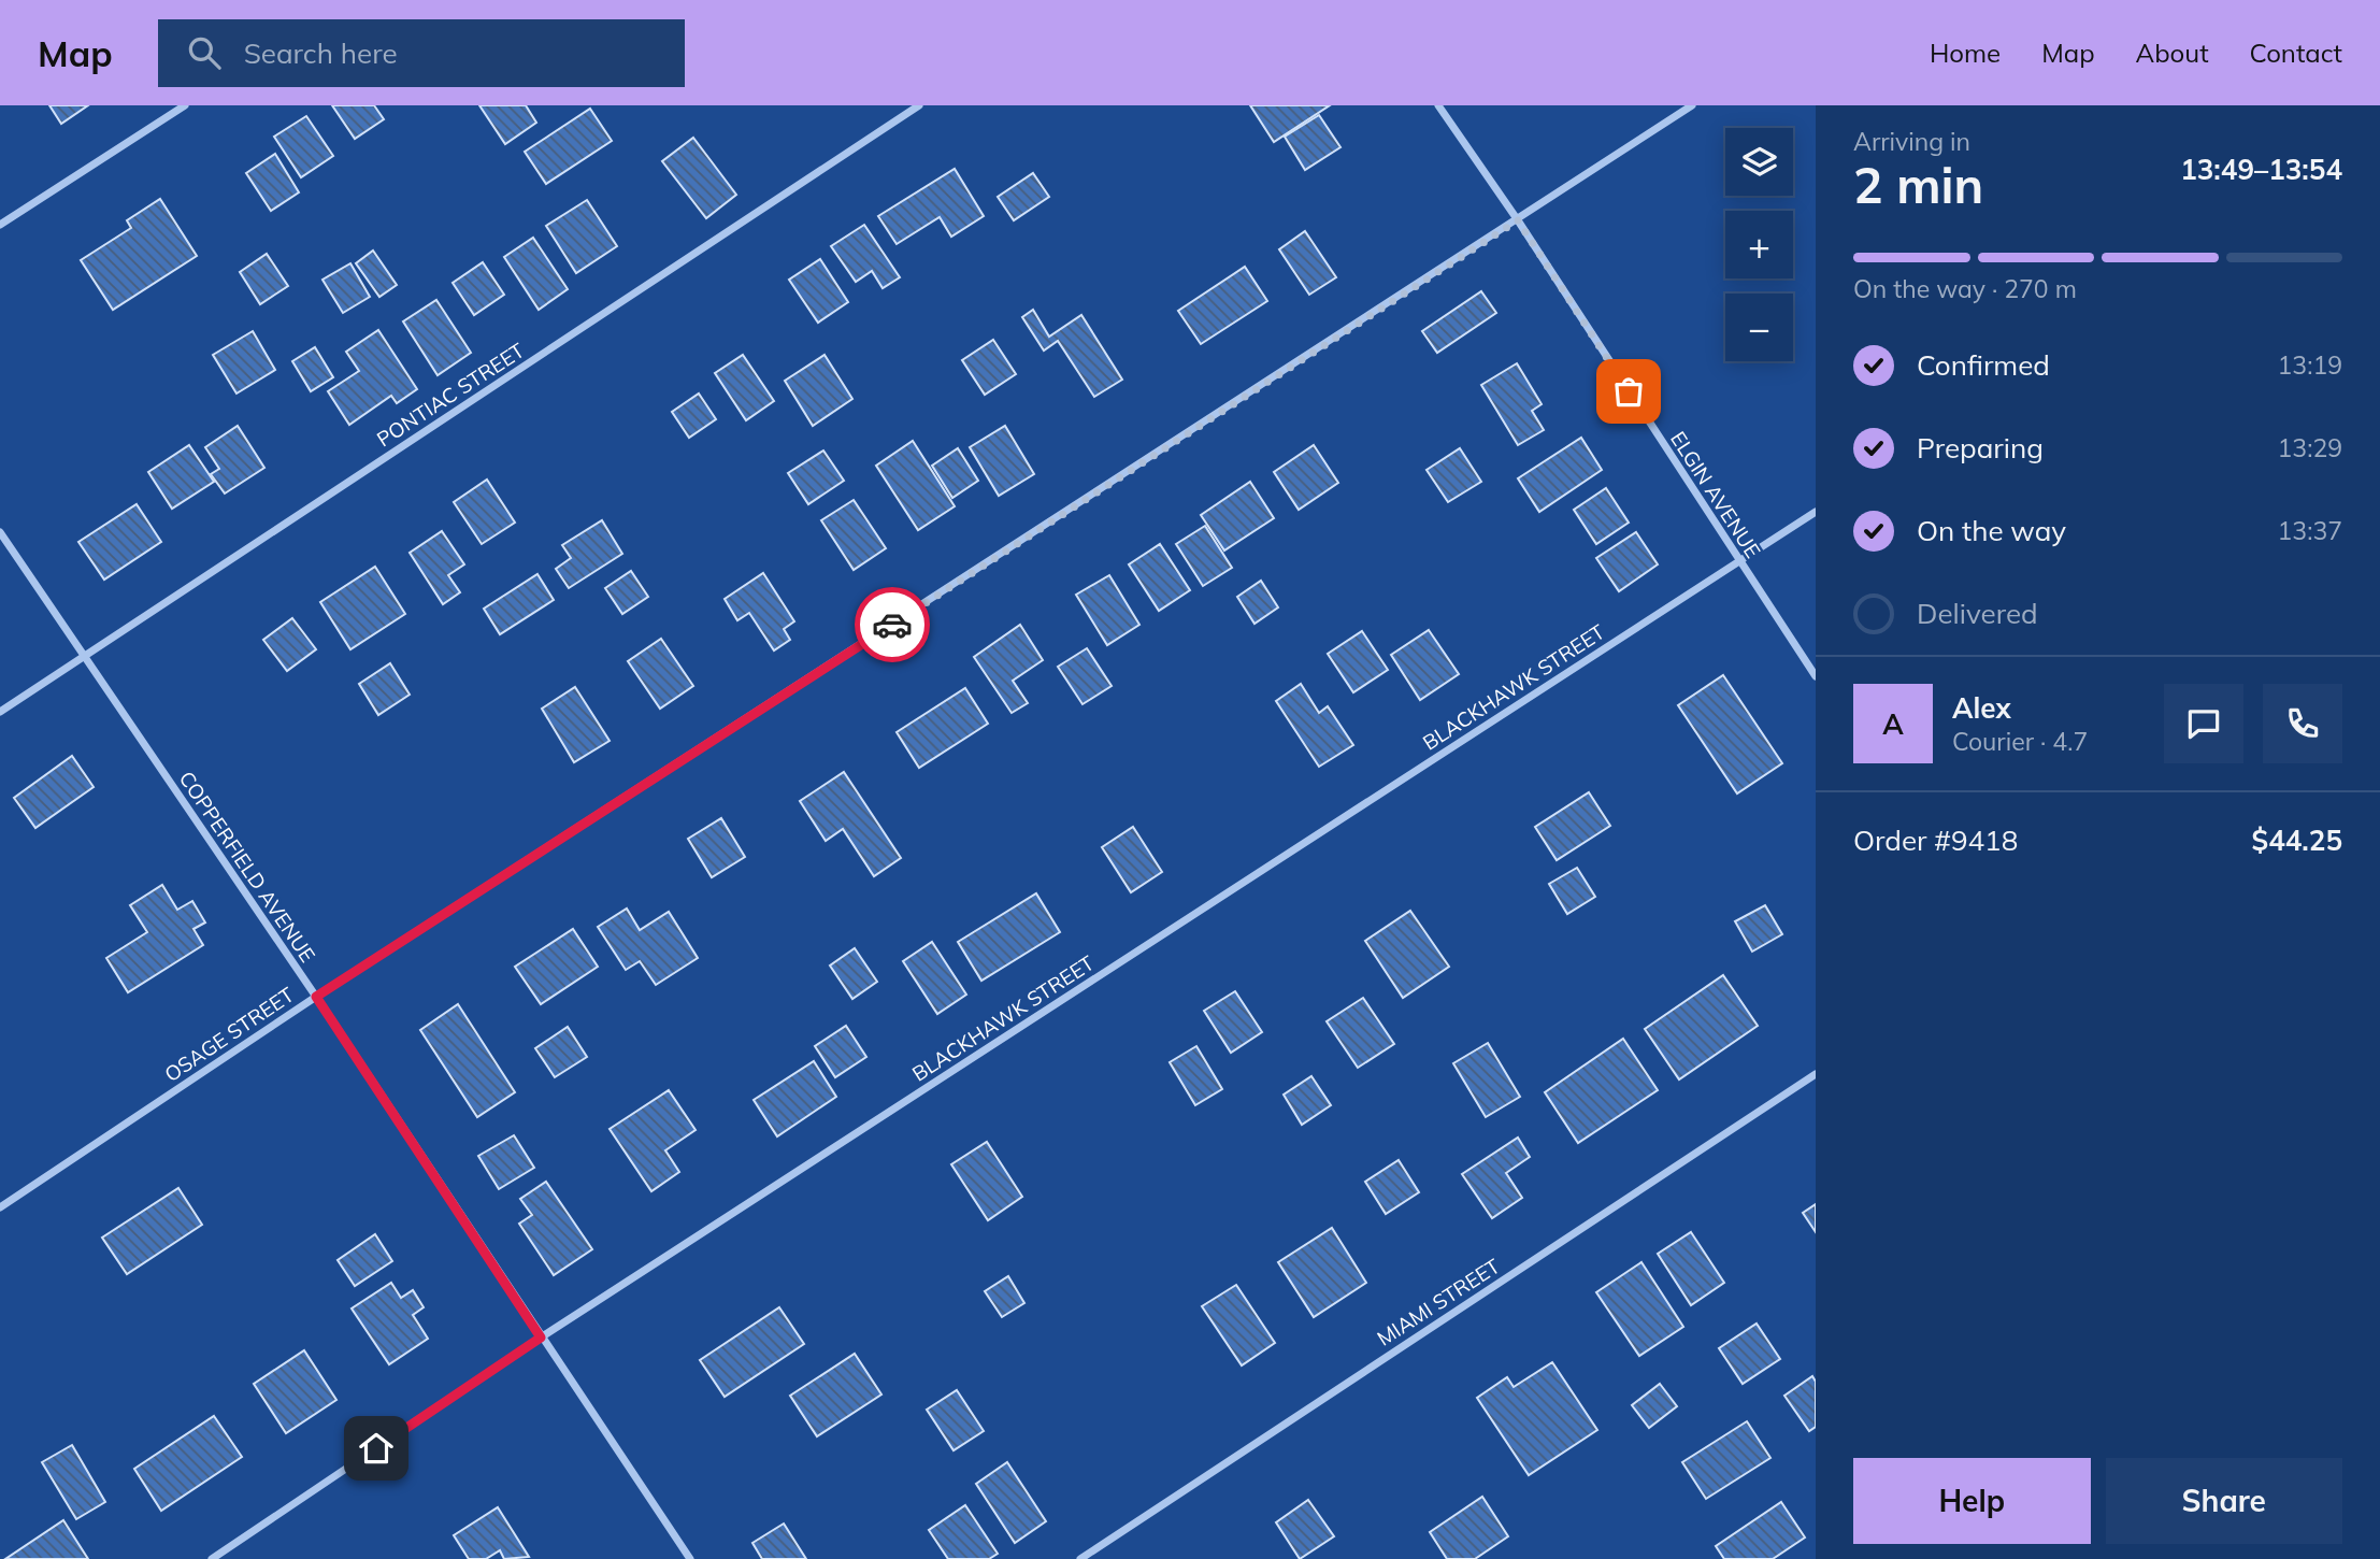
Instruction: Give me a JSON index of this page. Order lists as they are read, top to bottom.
{
  "streets": {
    "street": [
      "PONTIAC STREET",
      "ELGIN AVENUE",
      "BLACKHAWK STREET",
      "COPPERFIELD AVENUE",
      "OSAGE STREET",
      "MIAMI STREET"
    ]
  },
  "crossings": [
    ["PONTIAC STREET", "COPPERFIELD AVENUE"],
    ["ELGIN AVENUE", "BLACKHAWK STREET"],
    ["ELGIN AVENUE", "OSAGE STREET"],
    ["BLACKHAWK STREET", "COPPERFIELD AVENUE"],
    ["COPPERFIELD AVENUE", "OSAGE STREET"]
  ],
  "page": {
    "header": "Map",
    "search": "Search here",
    "nav": [
      "Home",
      "Map",
      "About",
      "Contact"
    ],
    "heading": ["2 min", "Arriving in", "13:49–13:54"],
    "panel": [
      "Alex",
      "Courier · 4.7",
      "Order #9418",
      "$44.25"
    ],
    "map_buttons": ["+", "−"],
    "bar": "On the way · 270 m",
    "list": [
      ["Confirmed", "13:19"],
      ["Preparing", "13:29"],
      ["On the way", "13:37"],
      "Delivered"
    ],
    "round": "A",
    "buttons": ["Help", "Share"]
  }
}
